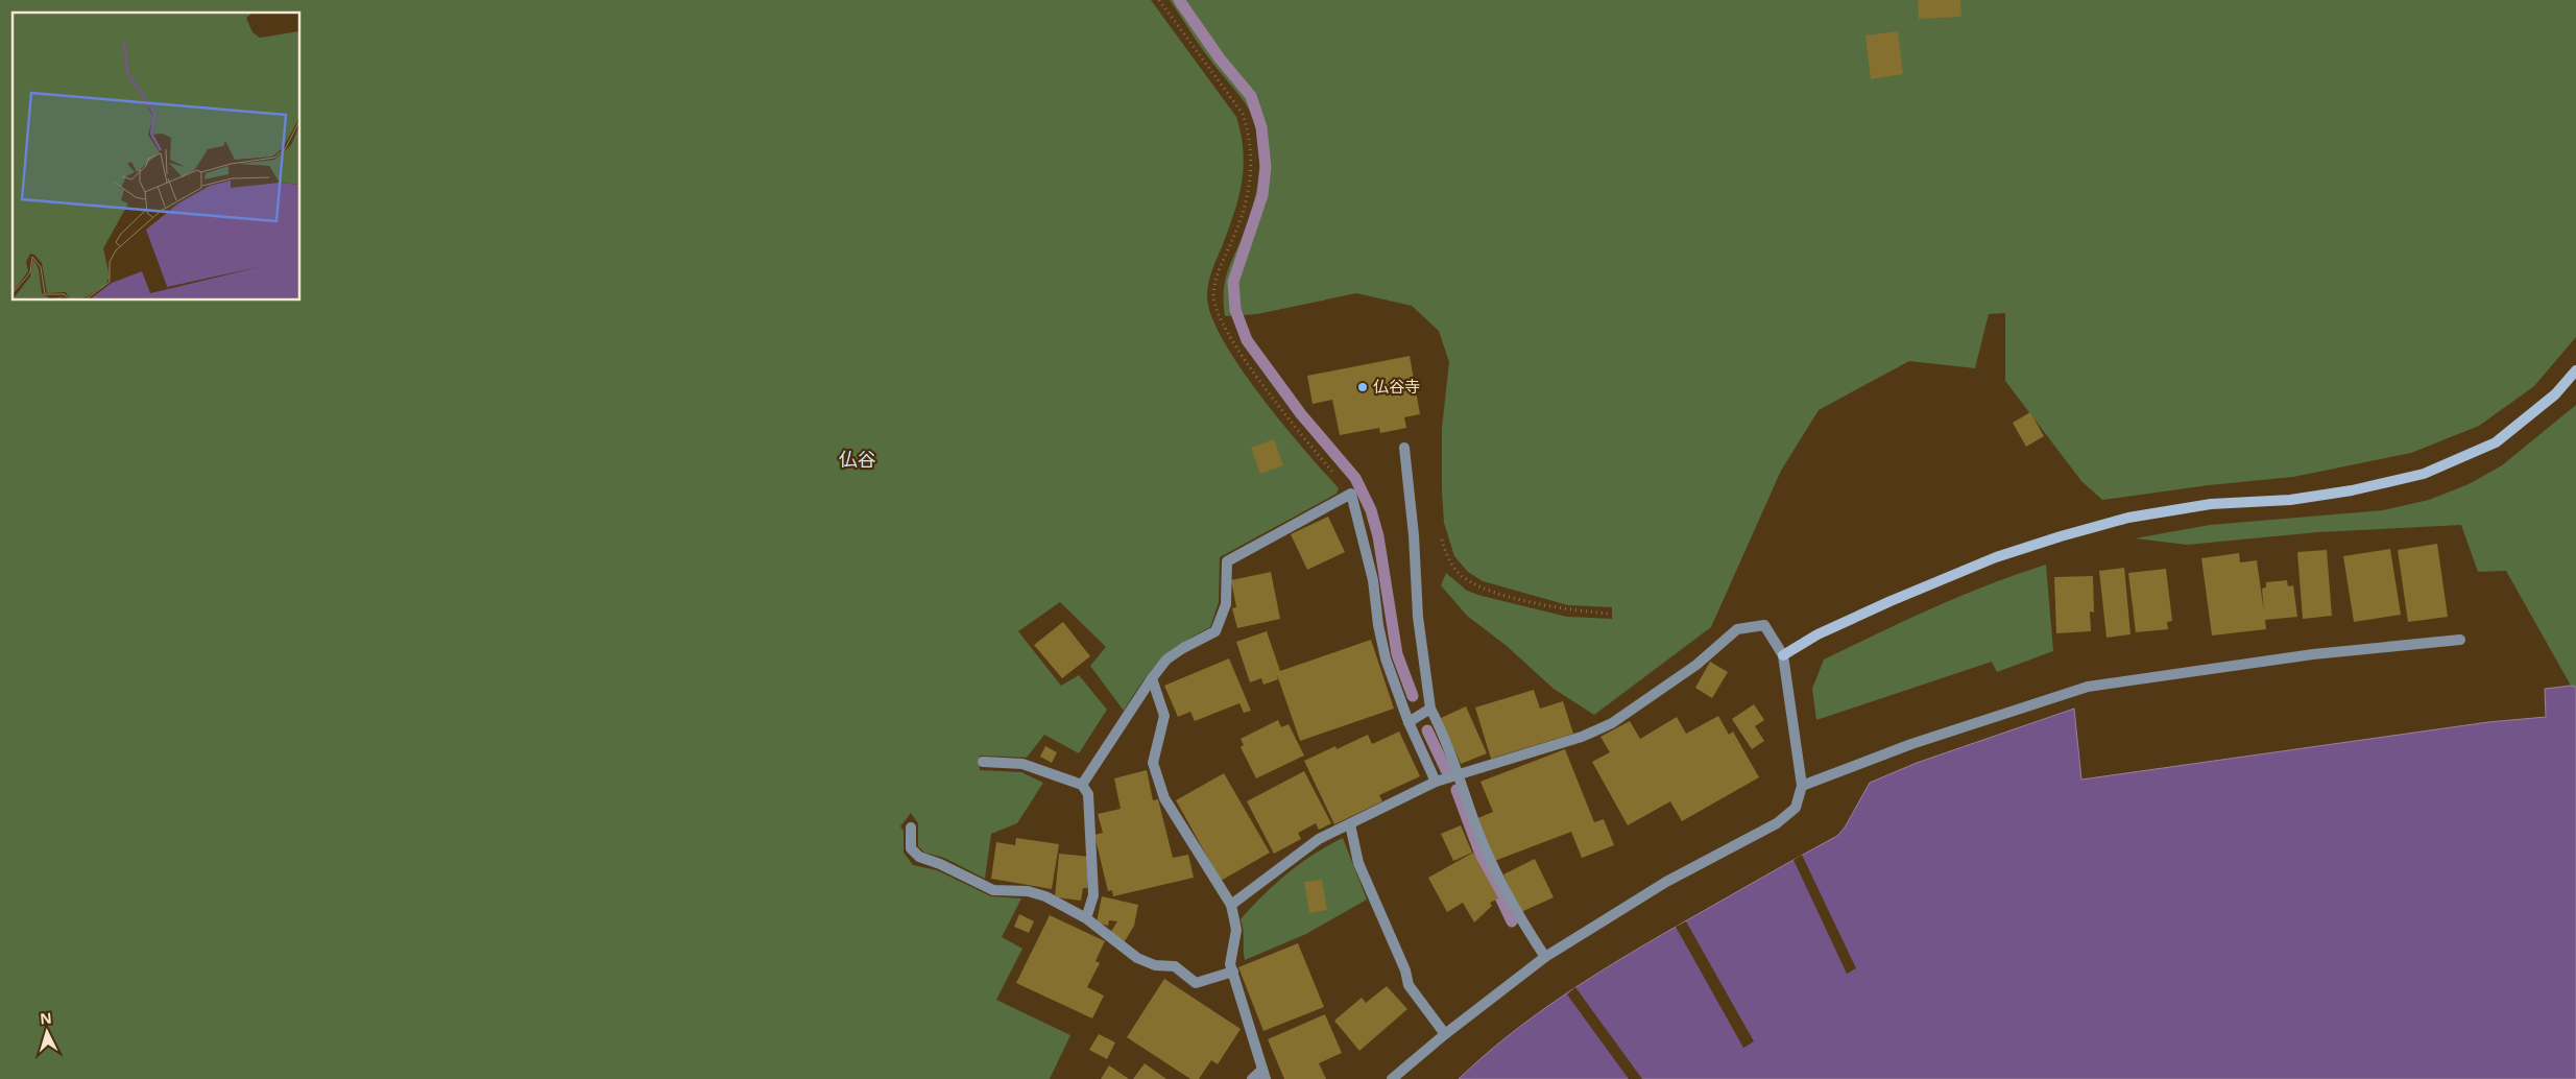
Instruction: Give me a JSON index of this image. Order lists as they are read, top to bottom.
{
  "districts": ["仏谷"],
  "places": ["仏谷寺"],
  "north": "top"
}
